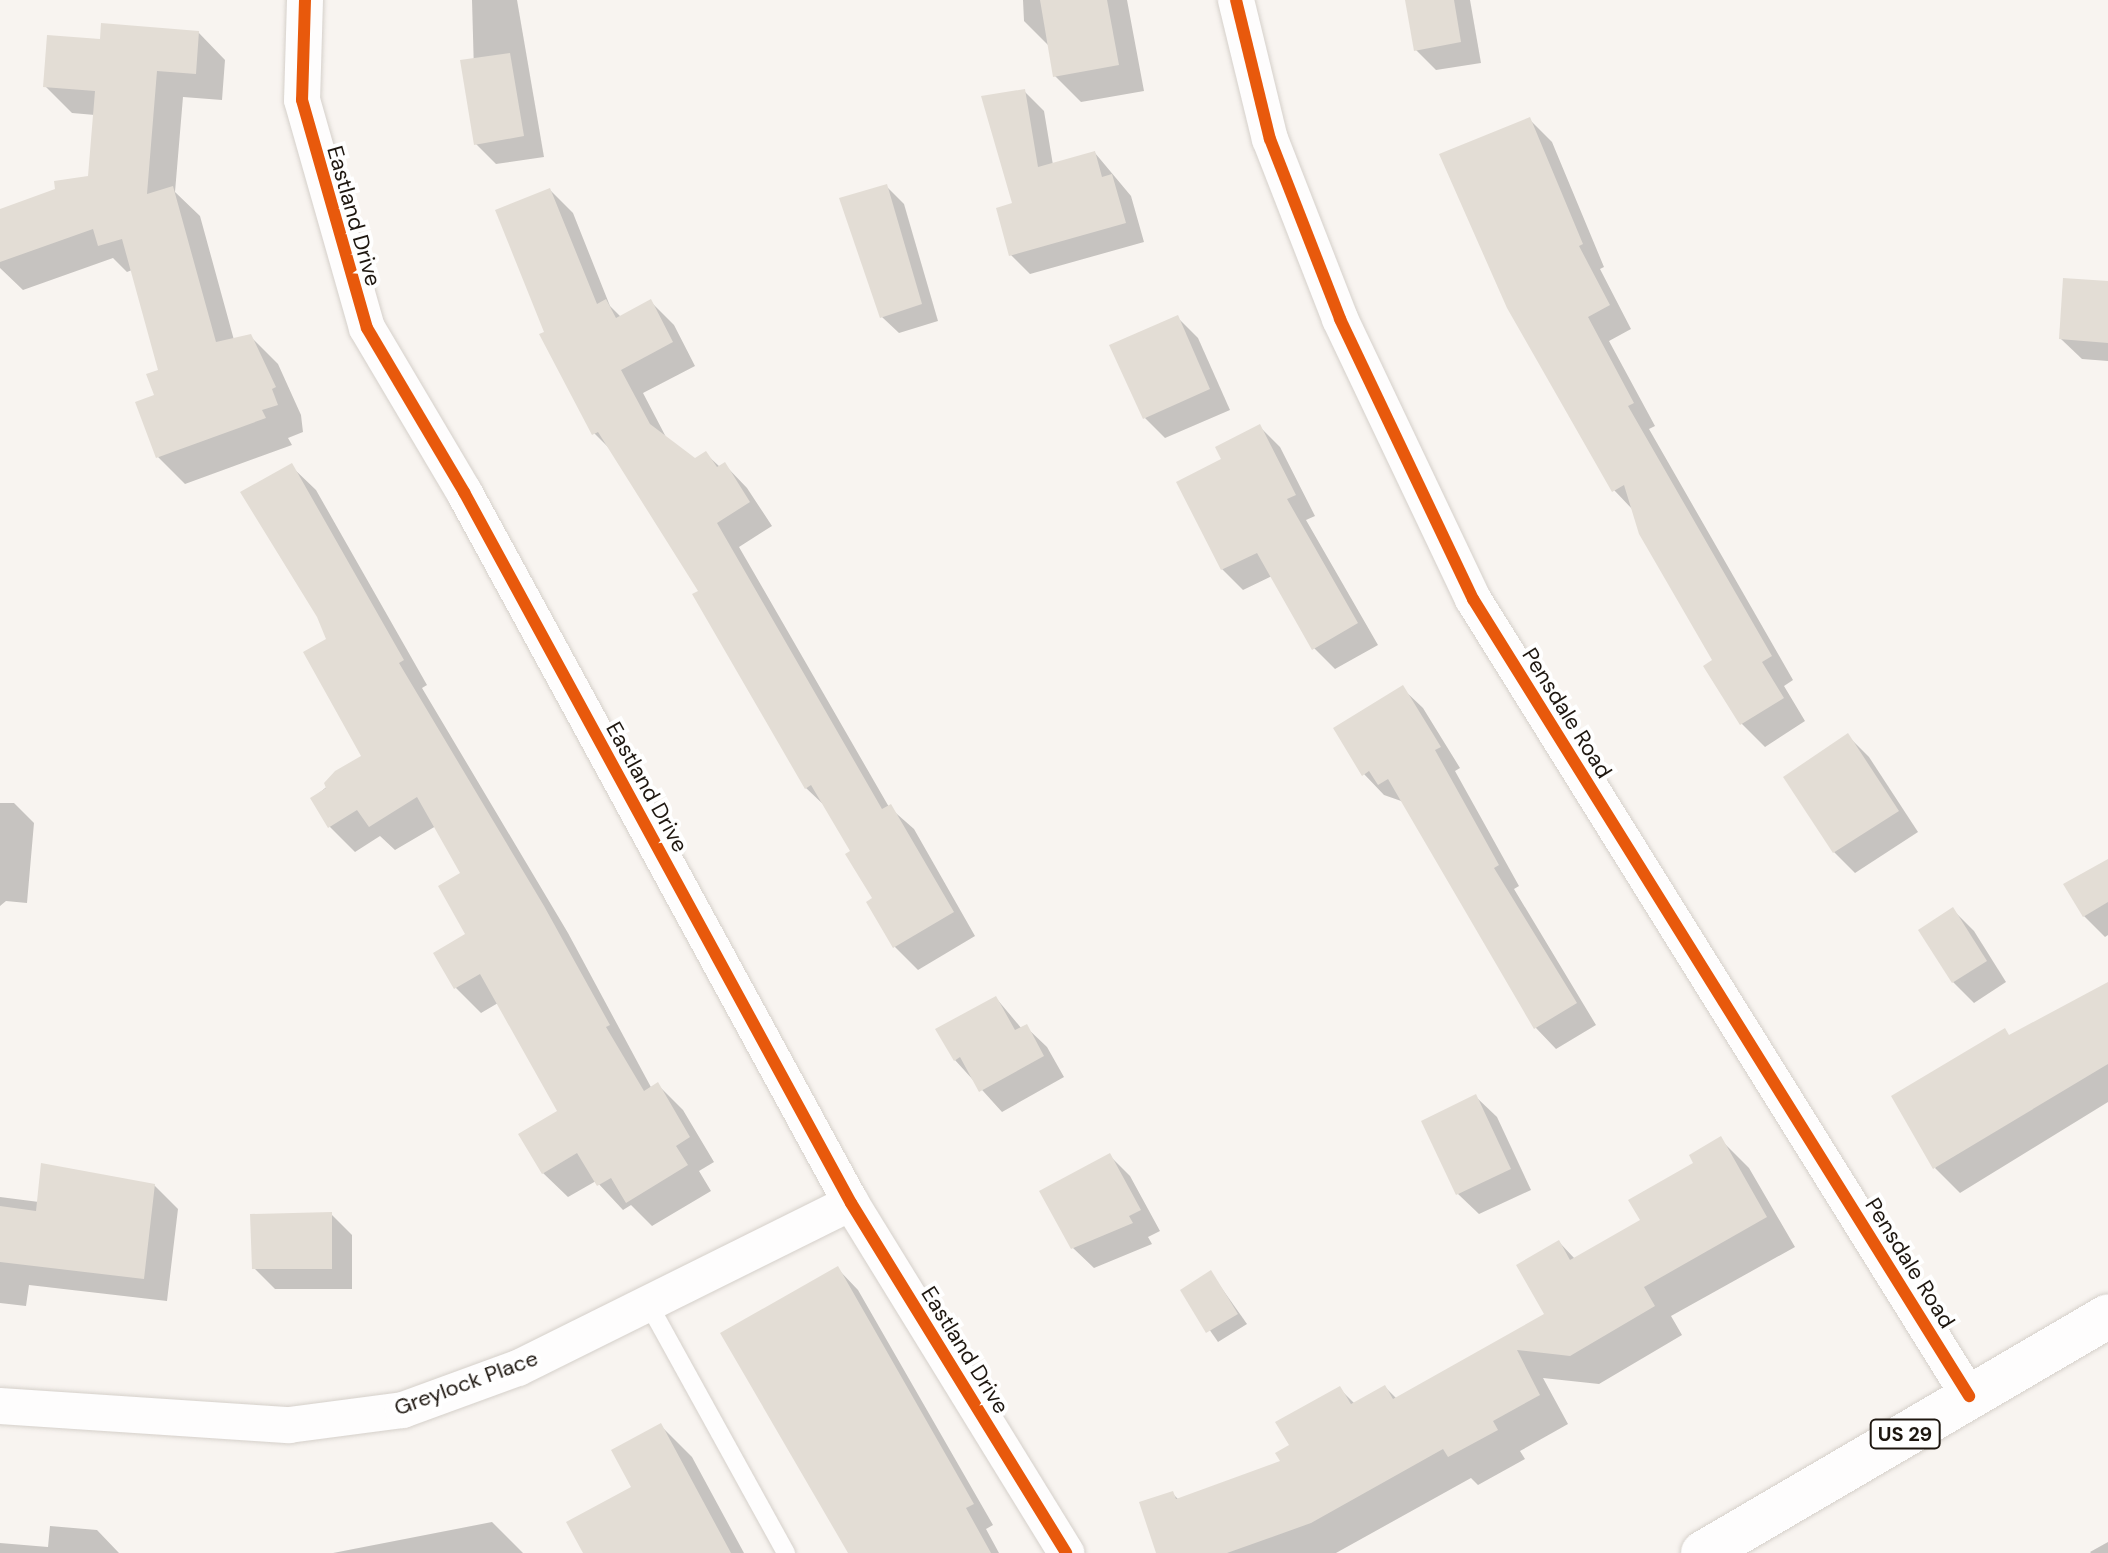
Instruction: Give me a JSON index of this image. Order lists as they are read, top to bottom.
{
  "streets": {
    "highway": ["US 29"],
    "street": ["Eastland Drive", "Pensdale Road", "Greylock Place"]
  },
  "crossings": [
    ["Eastland Drive", "Greylock Place"],
    ["Pensdale Road", "US 29"]
  ]
}
